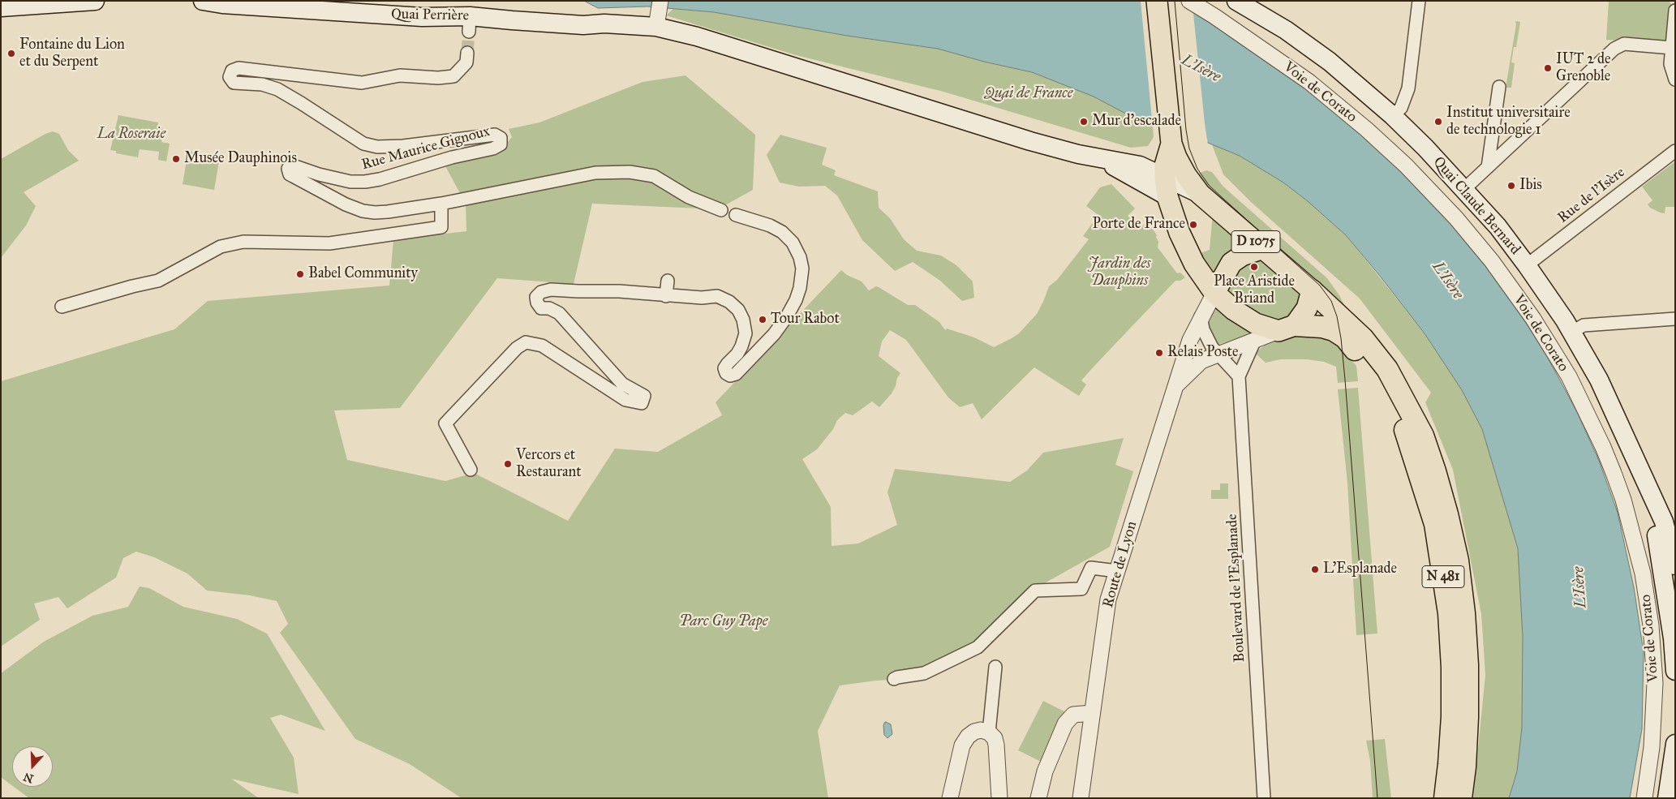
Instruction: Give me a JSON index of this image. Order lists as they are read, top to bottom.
{
  "streets": {
    "highway": ["N 481"],
    "main road": ["Quai Perrière", "Quai Claude Bernard", "D 1075"],
    "street": [
      "Voie de Corato",
      "Rue Maurice Gignoux",
      "Rue de l'Isère",
      "Route de Lyon",
      "Boulevard de l'Esplanade"
    ]
  },
  "crossings": [
    ["Rue de l'Isère", "Quai Claude Bernard"],
    ["D 1075", "N 481"]
  ],
  "water": ["L'Isère"],
  "parks": [
    "Quai de France",
    "La Roseraie",
    "Jardin des Dauphins",
    "Parc Guy Pape"
  ],
  "places": [
    "Fontaine du Lion et du Serpent",
    "IUT 2 de Grenoble",
    "Mur d'escalade",
    "Institut universitaire de technologie 1",
    "Musée Dauphinois",
    "Ibis",
    "Porte de France",
    "Place Aristide Briand",
    "Babel Community",
    "Tour Rabot",
    "Relais Poste",
    "Vercors et Restaurant",
    "L'Esplanade"
  ],
  "north": "bottom"
}
